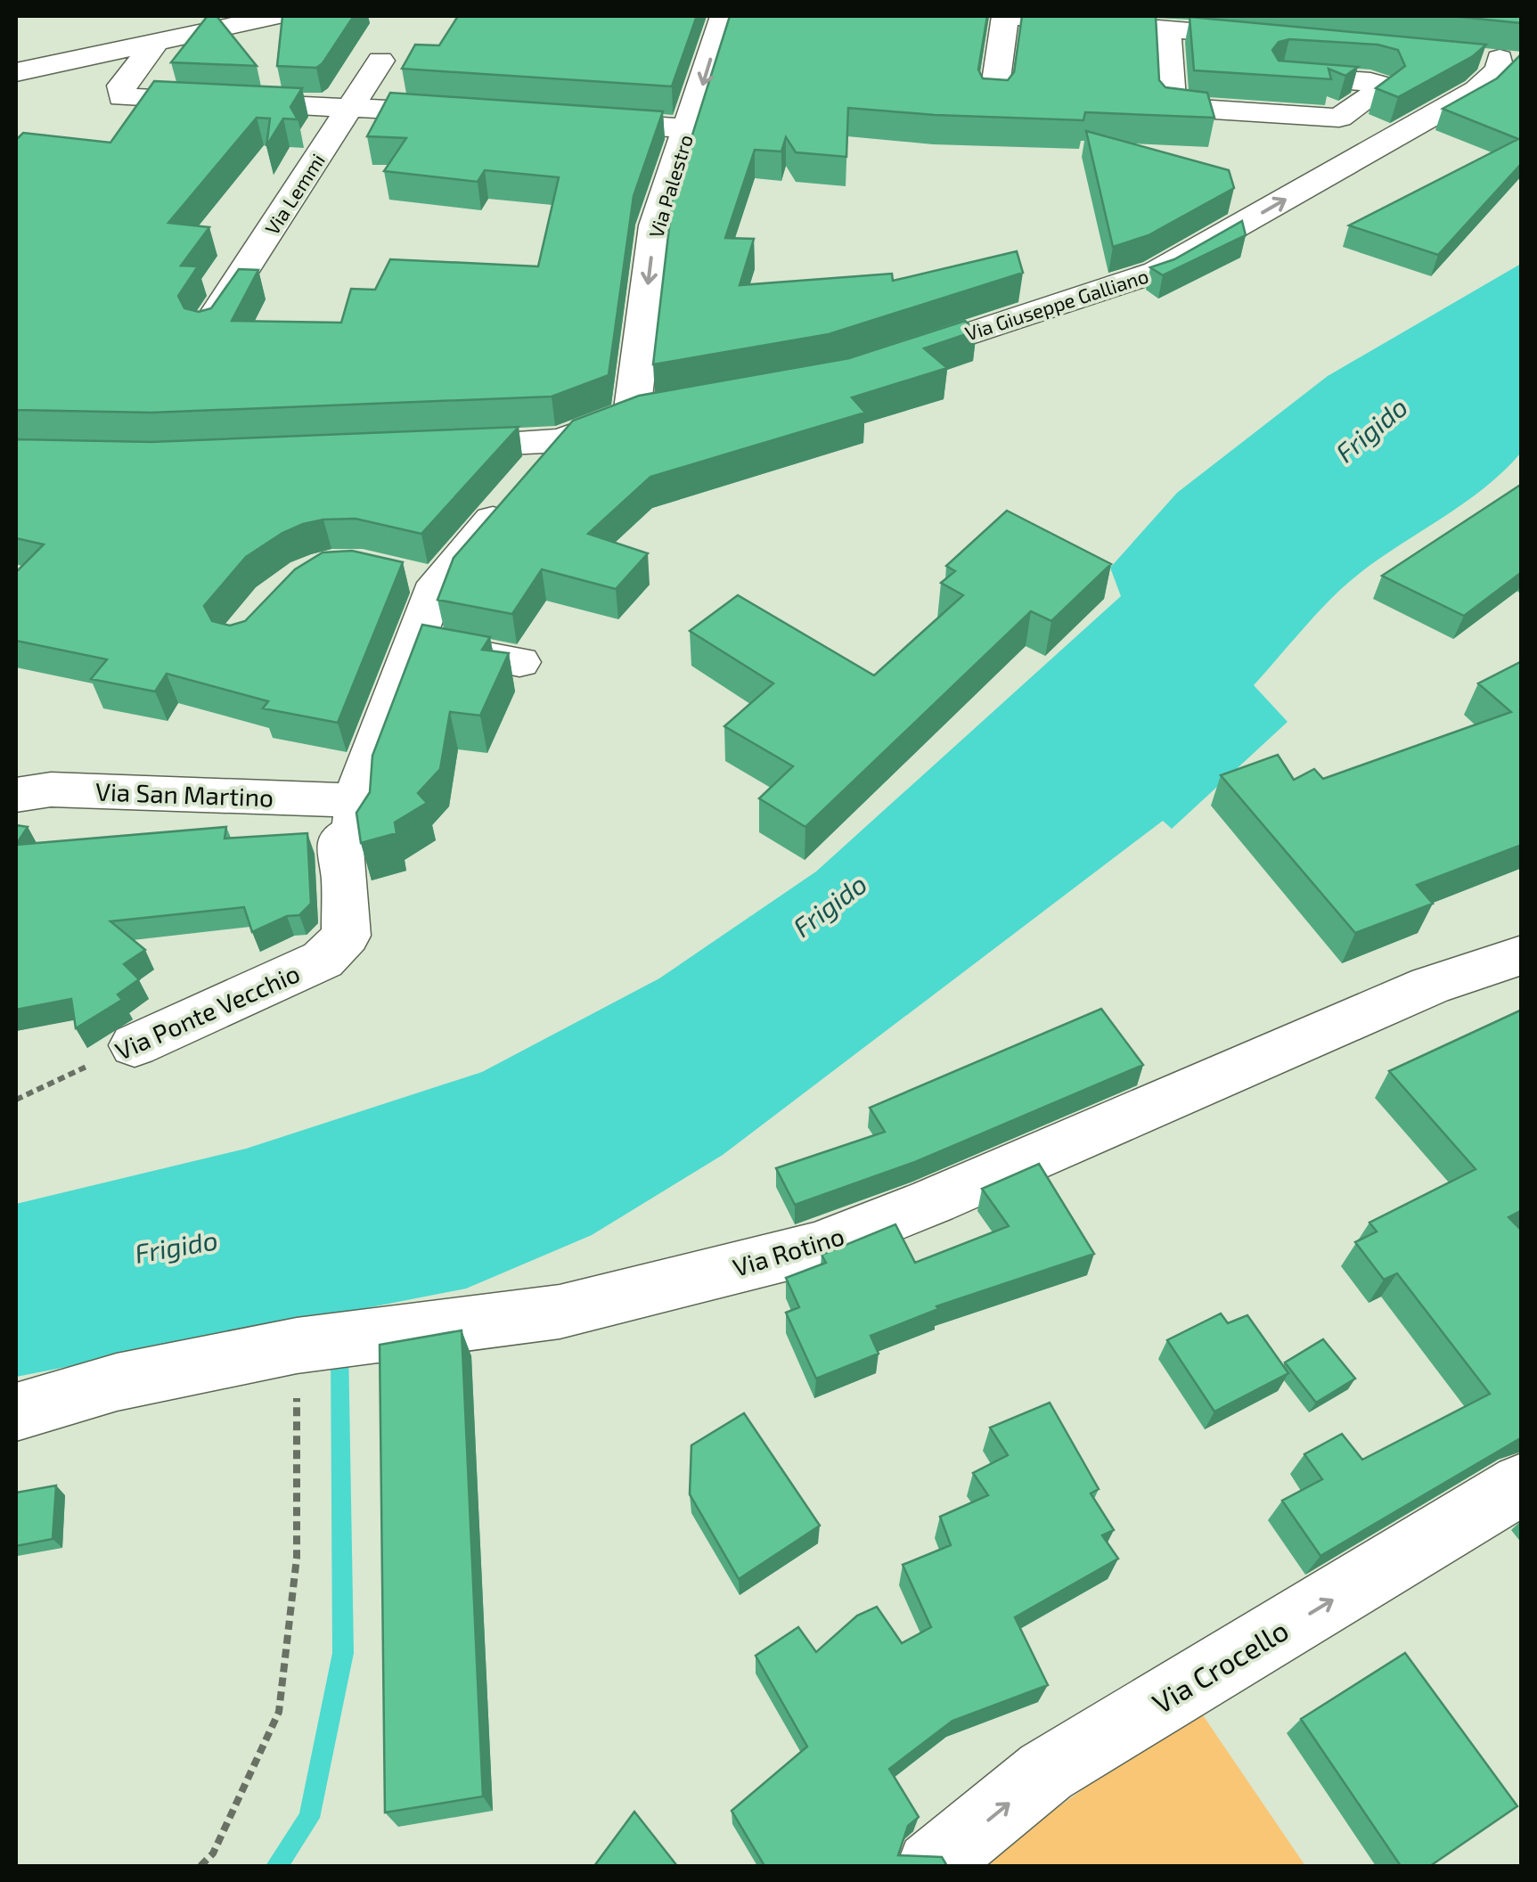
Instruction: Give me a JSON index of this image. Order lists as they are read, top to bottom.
{
  "streets": {
    "street": [
      "Via Palestro",
      "Via Lemmi",
      "Via Giuseppe Galliano",
      "Via San Martino",
      "Via Ponte Vecchio",
      "Via Rotino",
      "Via Crocello"
    ]
  },
  "crossings": [
    ["Via San Martino", "Via Ponte Vecchio"]
  ],
  "one_way": ["Via Palestro", "Via Giuseppe Galliano", "Via Crocello"],
  "water": ["Frigido"]
}
